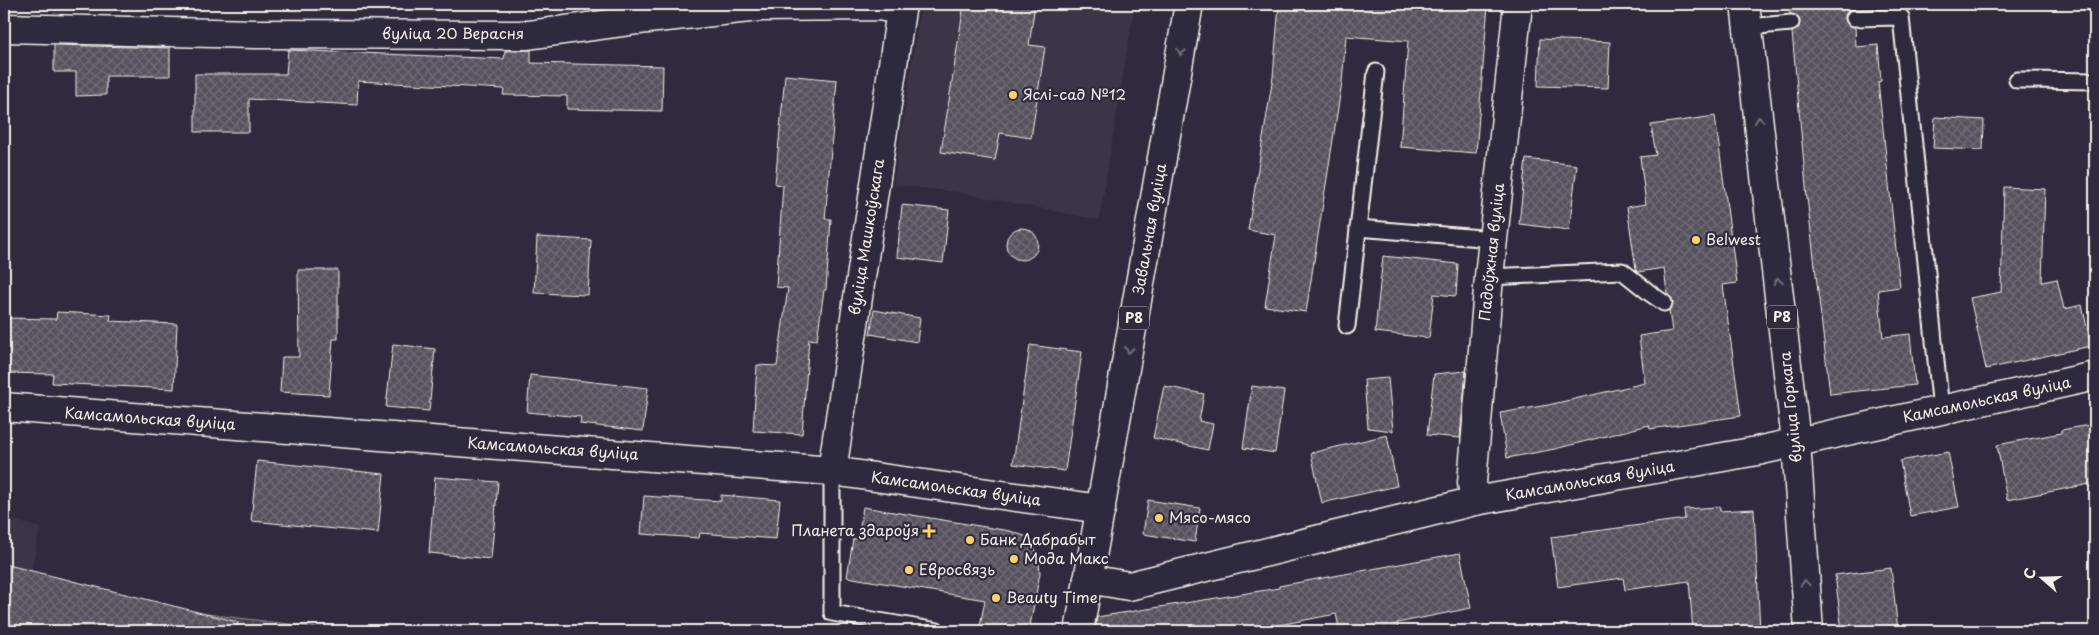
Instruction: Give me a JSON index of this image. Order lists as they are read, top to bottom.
{
  "streets": {
    "street": [
      "вуліца 20 Верасня",
      "Завальная вуліца",
      "вуліца Машкоўскага",
      "Падоўжная вуліца",
      "Р8",
      "Камсамольская вуліца",
      "вуліца Горкага"
    ]
  },
  "crossings": [
    ["вуліца 20 Верасня", "вуліца Машкоўскага"],
    ["Завальная вуліца", "Камсамольская вуліца"],
    ["вуліца Машкоўскага", "Камсамольская вуліца"],
    ["Падоўжная вуліца", "Камсамольская вуліца"],
    ["Камсамольская вуліца", "вуліца Горкага"]
  ],
  "one_way": ["Завальная вуліца", "вуліца Горкага"],
  "places": {
    "other": [
      "Яслі-сад №12",
      "Belwest",
      "Мясо-мясо",
      "Банк Дабрабыт",
      "Мода Макс",
      "Евросвязь",
      "Beauty Time"
    ],
    "health": ["Планета здароўя"]
  },
  "north": "left"
}
